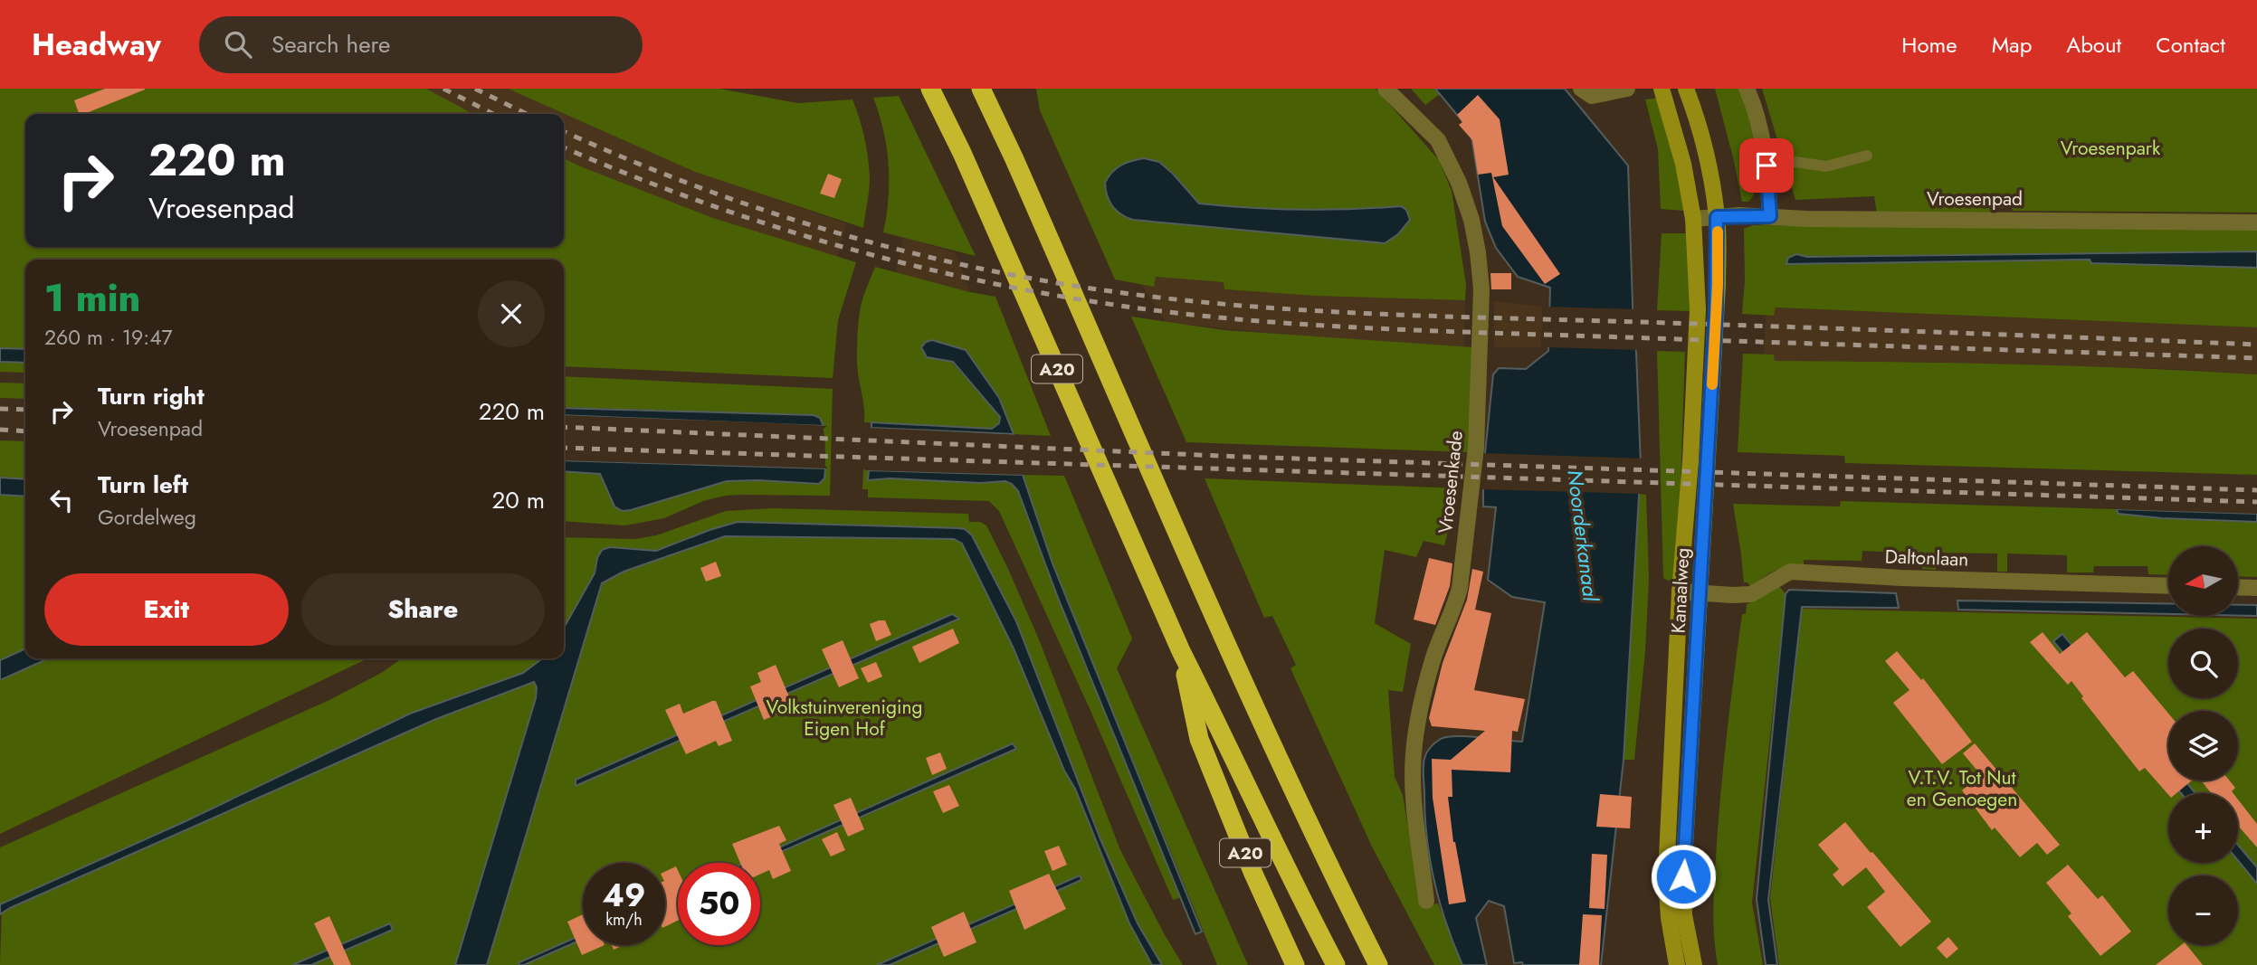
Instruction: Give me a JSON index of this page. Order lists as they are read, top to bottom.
{
  "streets": {
    "highway": ["A20"],
    "main road": ["Kanaalweg"],
    "street": ["Vroesenpad", "Vroesenkade", "Daltonlaan"]
  },
  "crossings": [
    ["Vroesenpad", "Kanaalweg"],
    ["Daltonlaan", "Kanaalweg"]
  ],
  "water": ["Noorderkanaal"],
  "parks": ["Vroesenpark", "Volkstuinvereniging Eigen Hof", "V.T.V. Tot Nut en Genoegen"],
  "north": "left",
  "page": {
    "header": "Headway",
    "search": "Search here",
    "nav": [
      "Home",
      "Map",
      "About",
      "Contact"
    ],
    "turn": ["220 m", "Vroesenpad"],
    "heading": ["1 min", "260 m · 19:47"],
    "list": [
      {
        "name": "Turn right",
        "note": "Vroesenpad",
        "value": "220 m"
      },
      {
        "name": "Turn left",
        "note": "Gordelweg",
        "value": "20 m"
      }
    ],
    "map_buttons": ["+", "−"],
    "buttons": ["Exit", "Share"],
    "speed": "49 km/h",
    "limit": "50"
  }
}
